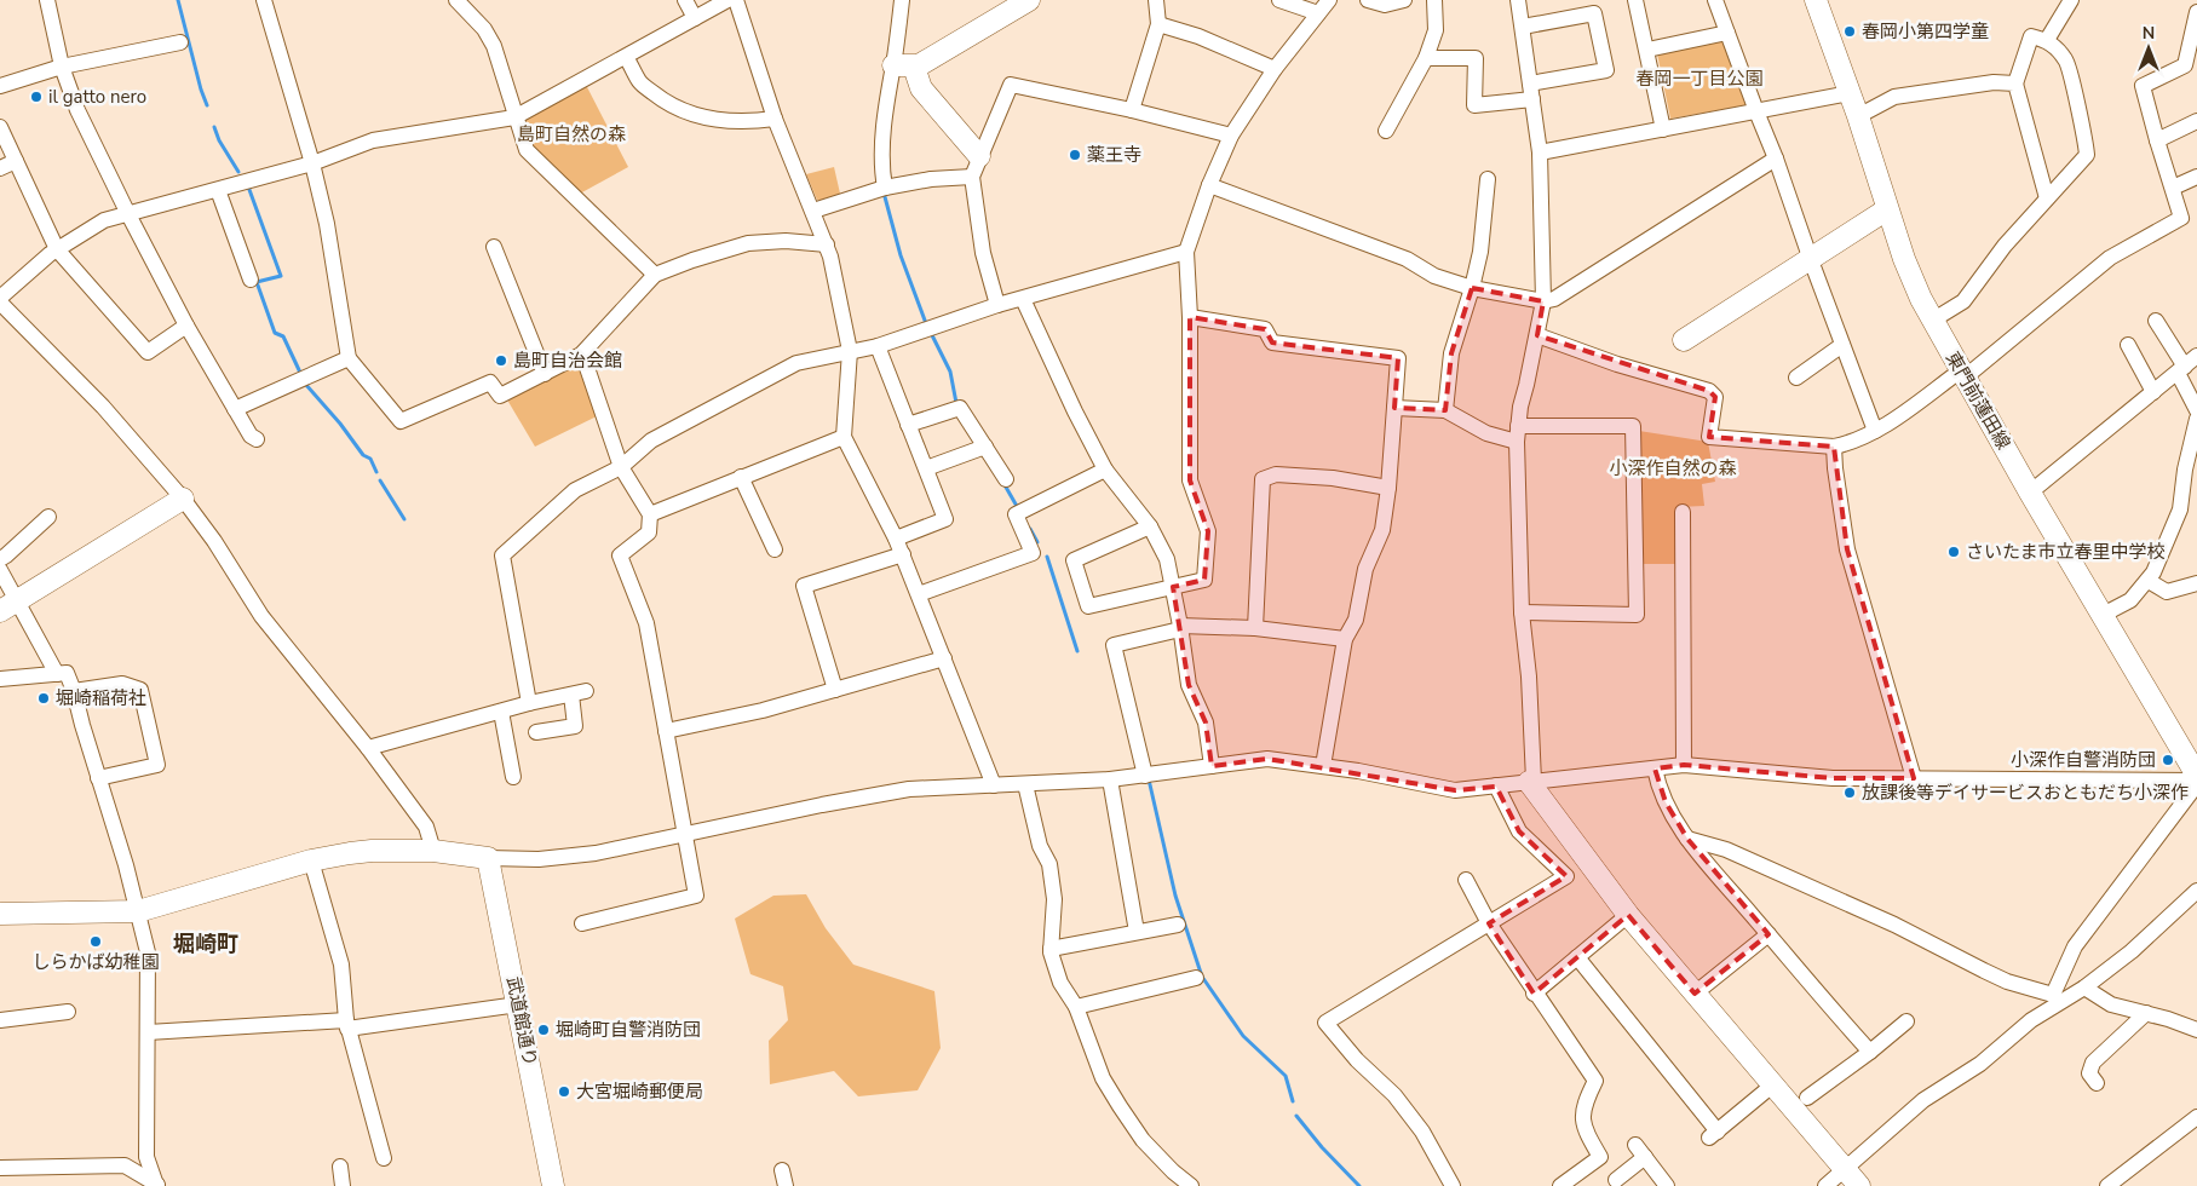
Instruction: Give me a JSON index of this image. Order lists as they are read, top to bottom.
{
  "streets": {
    "street": ["東門前蓮田線", "武道館通り"]
  },
  "districts": ["堀崎町"],
  "parks": ["春岡一丁目公園", "島町自然の森", "小深作自然の森"],
  "places": [
    "春岡小第四学童",
    "il gatto nero",
    "薬王寺",
    "島町自治会館",
    "さいたま市立春里中学校",
    "堀崎稲荷社",
    "小深作自警消防団",
    "放課後等デイサービスおともだち小深作",
    "しらかば幼稚園",
    "堀崎町自警消防団",
    "大宮堀崎郵便局"
  ],
  "north": "top"
}
